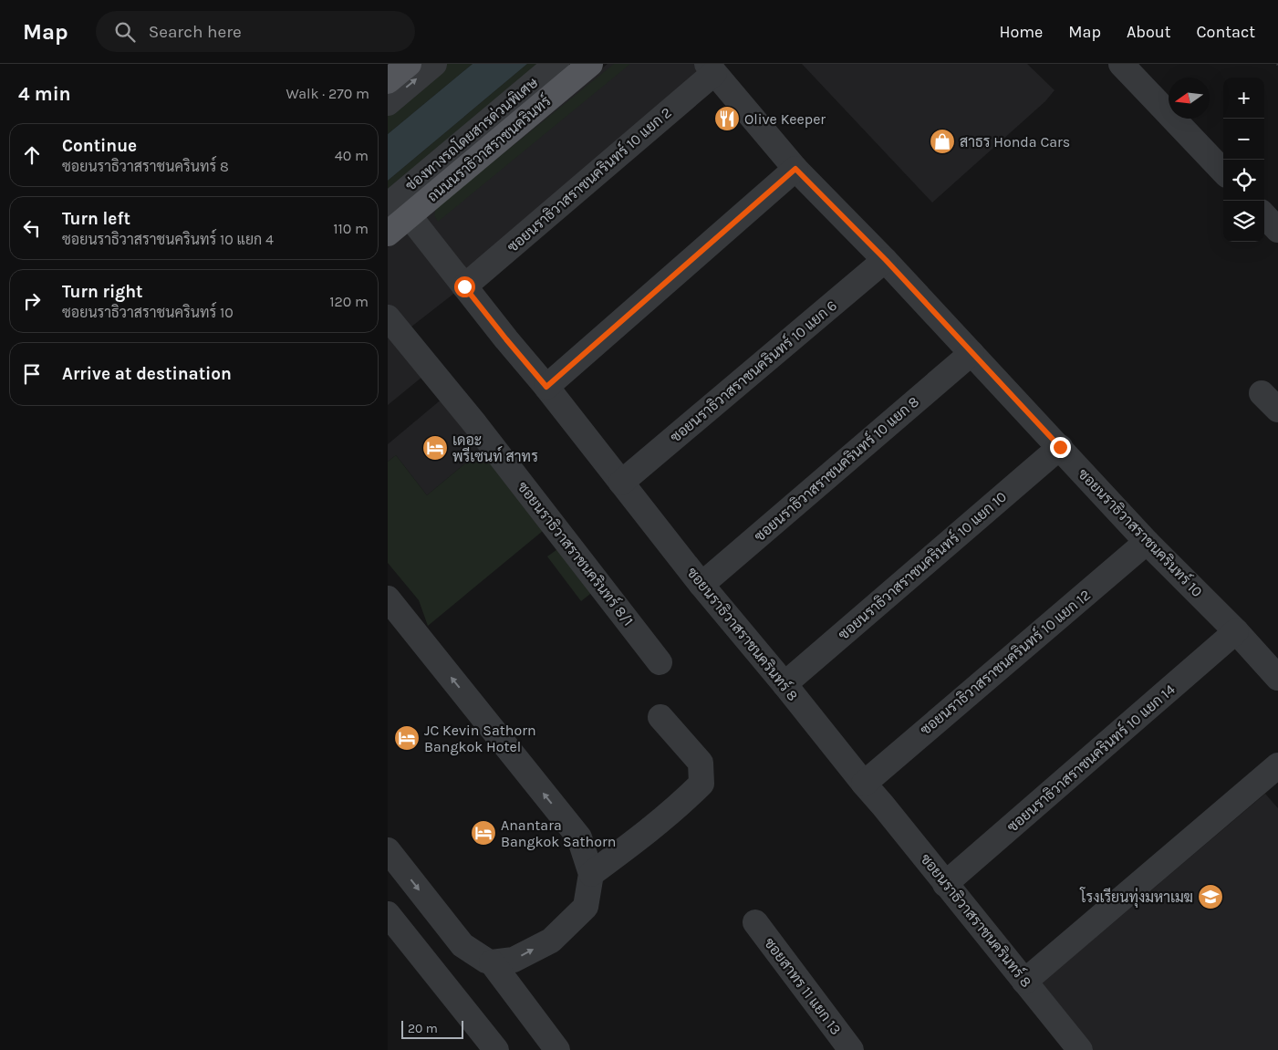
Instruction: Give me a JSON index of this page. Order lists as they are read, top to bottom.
{
  "streets": {
    "main road": ["ถนนนราธิวาสราชนครินทร์"],
    "street": [
      "ช่องทางรถโดยสารด่วนพิเศษ",
      "ซอยนราธิวาสราชนครินทร์ 10 แยก 2",
      "ซอยนราธิวาสราชนครินทร์ 10 แยก 6",
      "ซอยนราธิวาสราชนครินทร์ 10 แยก 8",
      "ซอยนราธิวาสราชนครินทร์ 10",
      "ซอยนราธิวาสราชนครินทร์ 8/1",
      "ซอยนราธิวาสราชนครินทร์ 10 แยก 10",
      "ซอยนราธิวาสราชนครินทร์ 8",
      "ซอยนราธิวาสราชนครินทร์ 10 แยก 12",
      "ซอยนราธิวาสราชนครินทร์ 10 แยก 14",
      "ซอยสาทร 11 แยก 13"
    ]
  },
  "crossings": [
    ["ช่องทางรถโดยสารด่วนพิเศษ", "ถนนนราธิวาสราชนครินทร์"],
    ["ช่องทางรถโดยสารด่วนพิเศษ", "ซอยนราธิวาสราชนครินทร์ 8"],
    ["ถนนนราธิวาสราชนครินทร์", "ซอยนราธิวาสราชนครินทร์ 8"],
    ["ซอยนราธิวาสราชนครินทร์ 10 แยก 2", "ซอยนราธิวาสราชนครินทร์ 10"],
    ["ซอยนราธิวาสราชนครินทร์ 10 แยก 2", "ซอยนราธิวาสราชนครินทร์ 8"],
    ["ซอยนราธิวาสราชนครินทร์ 10 แยก 6", "ซอยนราธิวาสราชนครินทร์ 10"],
    ["ซอยนราธิวาสราชนครินทร์ 10 แยก 6", "ซอยนราธิวาสราชนครินทร์ 8"],
    ["ซอยนราธิวาสราชนครินทร์ 10 แยก 8", "ซอยนราธิวาสราชนครินทร์ 10"],
    ["ซอยนราธิวาสราชนครินทร์ 10 แยก 8", "ซอยนราธิวาสราชนครินทร์ 8"],
    ["ซอยนราธิวาสราชนครินทร์ 10", "ซอยนราธิวาสราชนครินทร์ 10 แยก 10"],
    ["ซอยนราธิวาสราชนครินทร์ 10", "ซอยนราธิวาสราชนครินทร์ 10 แยก 12"],
    ["ซอยนราธิวาสราชนครินทร์ 10", "ซอยนราธิวาสราชนครินทร์ 10 แยก 14"],
    ["ซอยนราธิวาสราชนครินทร์ 10 แยก 10", "ซอยนราธิวาสราชนครินทร์ 8"],
    ["ซอยนราธิวาสราชนครินทร์ 8", "ซอยนราธิวาสราชนครินทร์ 10 แยก 12"],
    ["ซอยนราธิวาสราชนครินทร์ 8", "ซอยนราธิวาสราชนครินทร์ 10 แยก 14"]
  ],
  "places": {
    "restaurant": ["Olive Keeper"],
    "shop": ["สาธร Honda Cars"],
    "hotel": ["เดอะ พรีเซนท์ สาทร", "JC Kevin Sathorn Bangkok Hotel", "Anantara Bangkok Sathorn"],
    "school or university": ["โรงเรียนทุ่งมหาเมฆ"]
  },
  "scale_bar": "20 m",
  "north": "left",
  "page": {
    "header": "Map",
    "search": "Search here",
    "nav": [
      "Home",
      "Map",
      "About",
      "Contact"
    ],
    "heading": ["4 min", "Walk · 270 m"],
    "map_buttons": ["+", "−"],
    "list": [
      ["Continue", "ซอยนราธิวาสราชนครินทร์ 8", "40 m"],
      ["Turn left", "ซอยนราธิวาสราชนครินทร์ 10 แยก 4", "110 m"],
      ["Turn right", "ซอยนราธิวาสราชนครินทร์ 10", "120 m"],
      "Arrive at destination"
    ],
    "scale": "20 m"
  }
}
